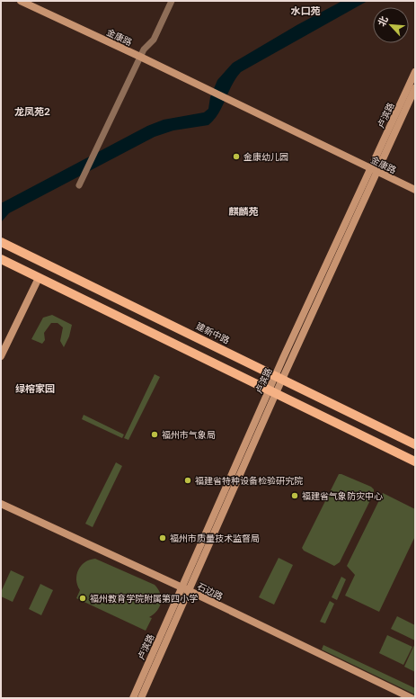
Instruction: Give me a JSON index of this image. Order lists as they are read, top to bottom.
{
  "streets": {
    "main road": ["建新中路"],
    "street": ["金康路", "卢滨路", "石边路"]
  },
  "crossings": [
    ["金康路", "卢滨路"],
    ["卢滨路", "建新中路"],
    ["卢滨路", "石边路"]
  ],
  "districts": [
    "水口苑",
    "龙凤苑2",
    "麒麟苑",
    "绿榕家园"
  ],
  "places": [
    "金康幼儿园",
    "福州市气象局",
    "福建省特种设备检验研究院",
    "福建省气象防灾中心",
    "福州市质量技术监督局",
    "福州教育学院附属第四小学"
  ],
  "north": "top left"
}
